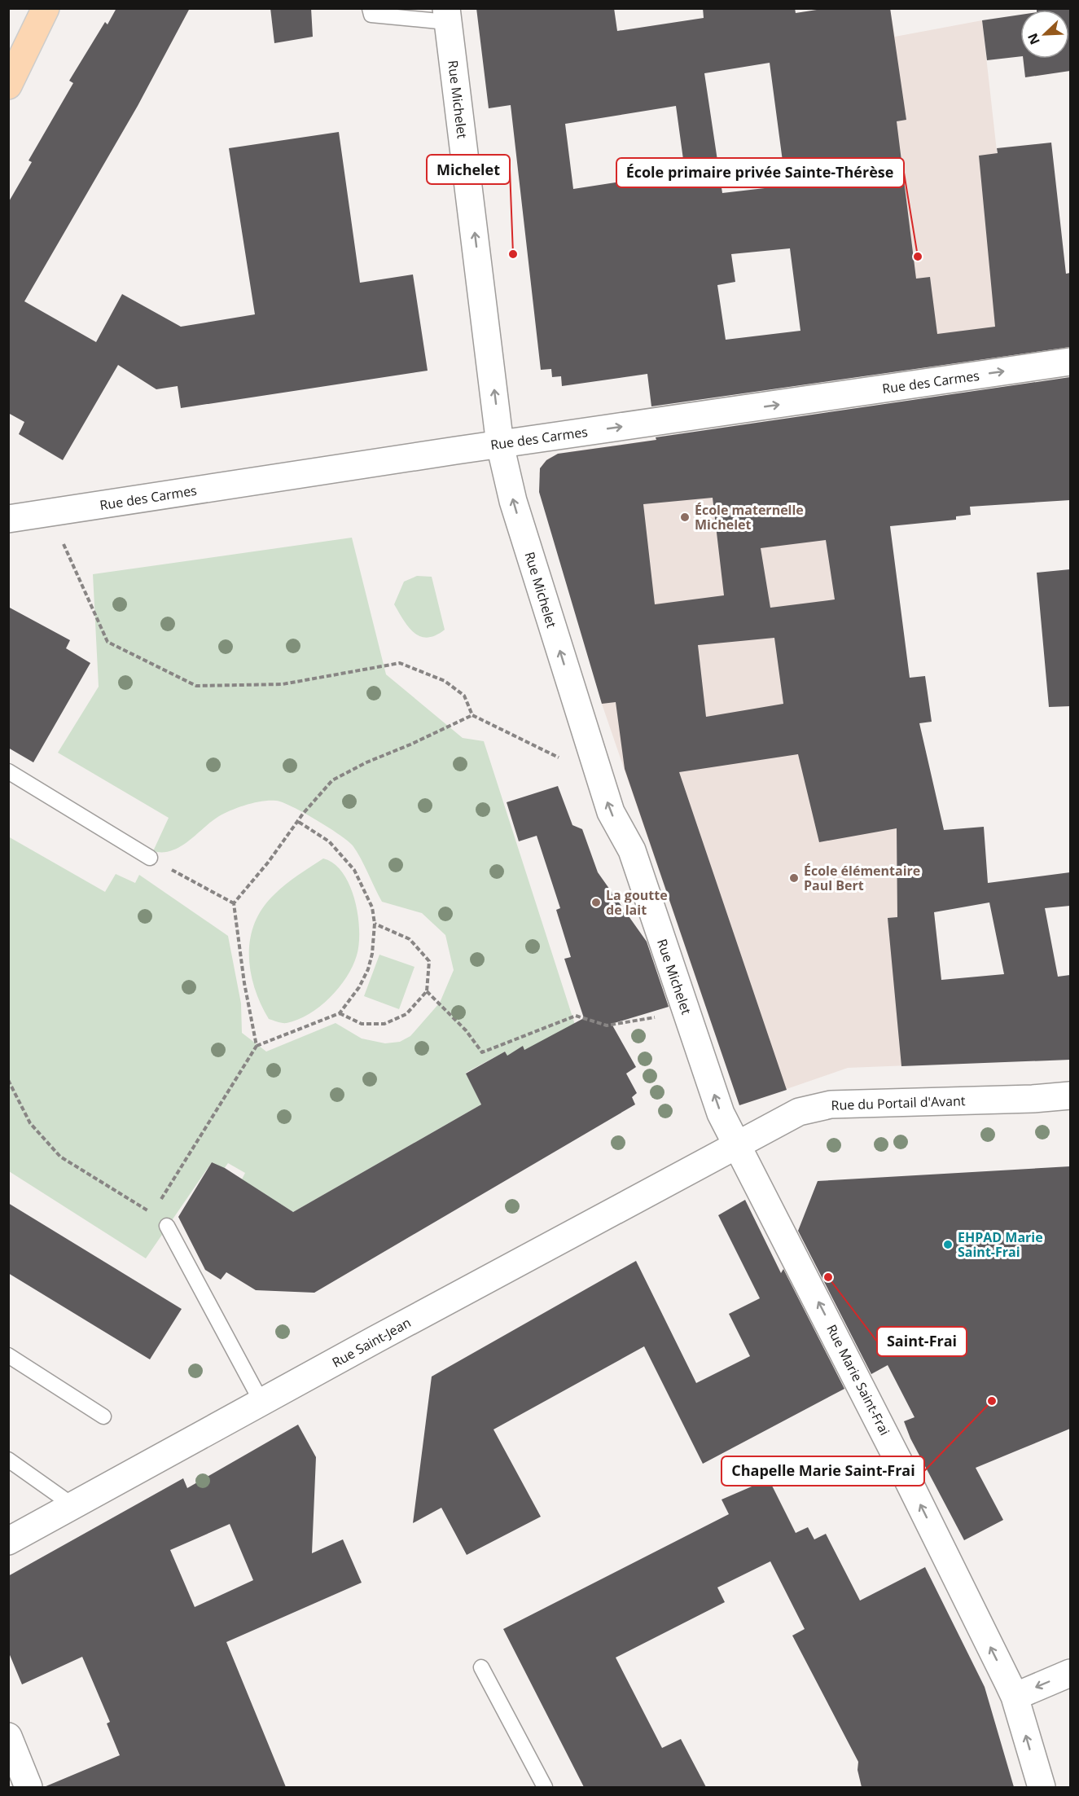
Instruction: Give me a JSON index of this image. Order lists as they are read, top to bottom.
{
  "streets": {
    "street": [
      "Rue Michelet",
      "Rue des Carmes",
      "Rue du Portail d'Avant",
      "Rue Saint-Jean",
      "Rue Marie Saint-Frai"
    ]
  },
  "crossings": [
    ["Rue Michelet", "Rue des Carmes"],
    ["Rue Michelet", "Rue du Portail d'Avant"],
    ["Rue Michelet", "Rue Saint-Jean"],
    ["Rue Michelet", "Rue Marie Saint-Frai"],
    ["Rue du Portail d'Avant", "Rue Saint-Jean"],
    ["Rue du Portail d'Avant", "Rue Marie Saint-Frai"],
    ["Rue Saint-Jean", "Rue Marie Saint-Frai"]
  ],
  "one_way": ["Rue Michelet", "Rue des Carmes", "Rue Marie Saint-Frai"],
  "places": [
    "Michelet",
    "École primaire privée Sainte-Thérèse",
    "École maternelle Michelet",
    "École élémentaire Paul Bert",
    "La goutte de lait",
    "EHPAD Marie Saint-Frai",
    "Saint-Frai",
    "Chapelle Marie Saint-Frai"
  ],
  "north": "bottom left"
}
